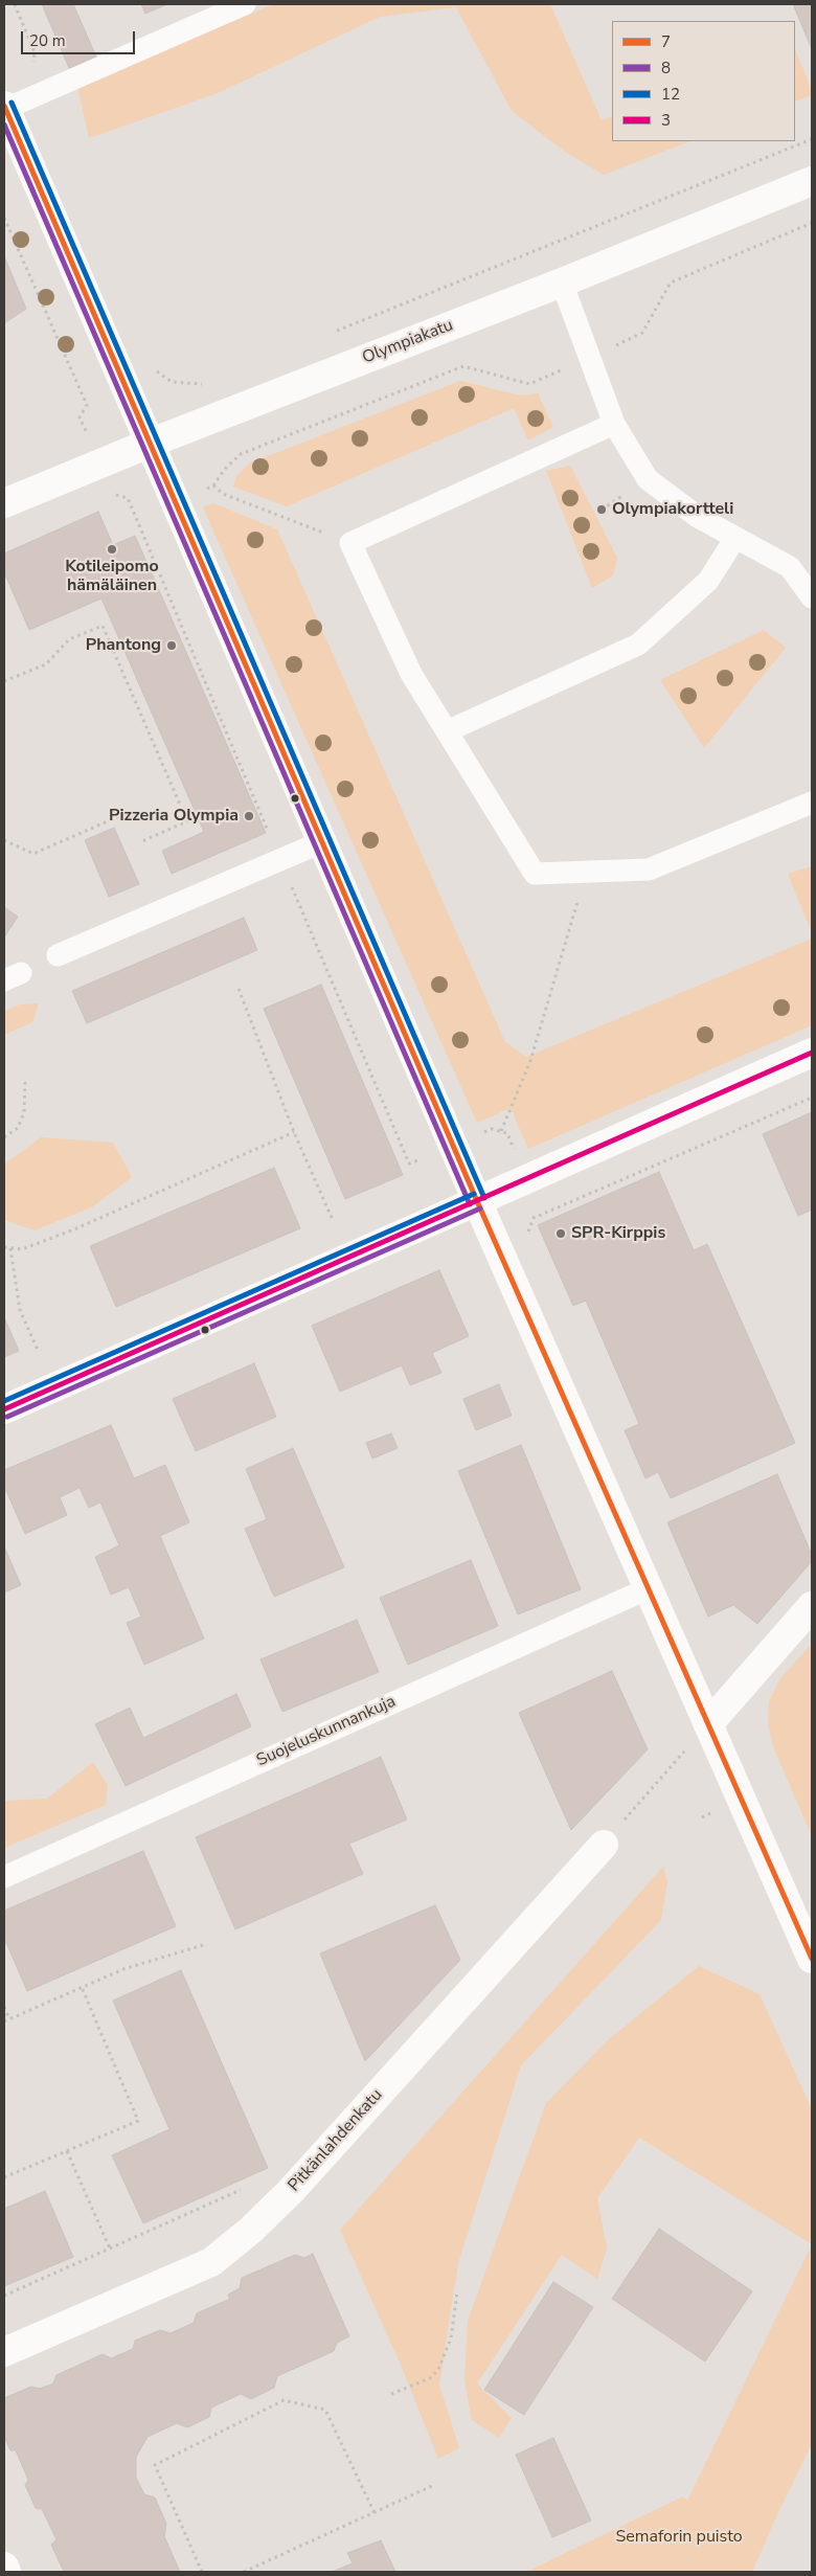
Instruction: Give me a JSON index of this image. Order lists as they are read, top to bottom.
{
  "streets": {
    "street": ["Olympiakatu", "Pitkänlahdenkatu"],
    "lane": ["Suojeluskunnankuja"]
  },
  "parks": ["Semaforin puisto"],
  "places": [
    "Olympiakortteli",
    "Kotileipomo hämäläinen",
    "Phantong",
    "Pizzeria Olympia",
    "SPR-Kirppis"
  ],
  "lines": [
    "transit line 12",
    "transit line 7",
    "transit line 8",
    "transit line 3"
  ],
  "legend": [
    "7",
    "8",
    "12",
    "3"
  ],
  "scale_bar": "20 m"
}
